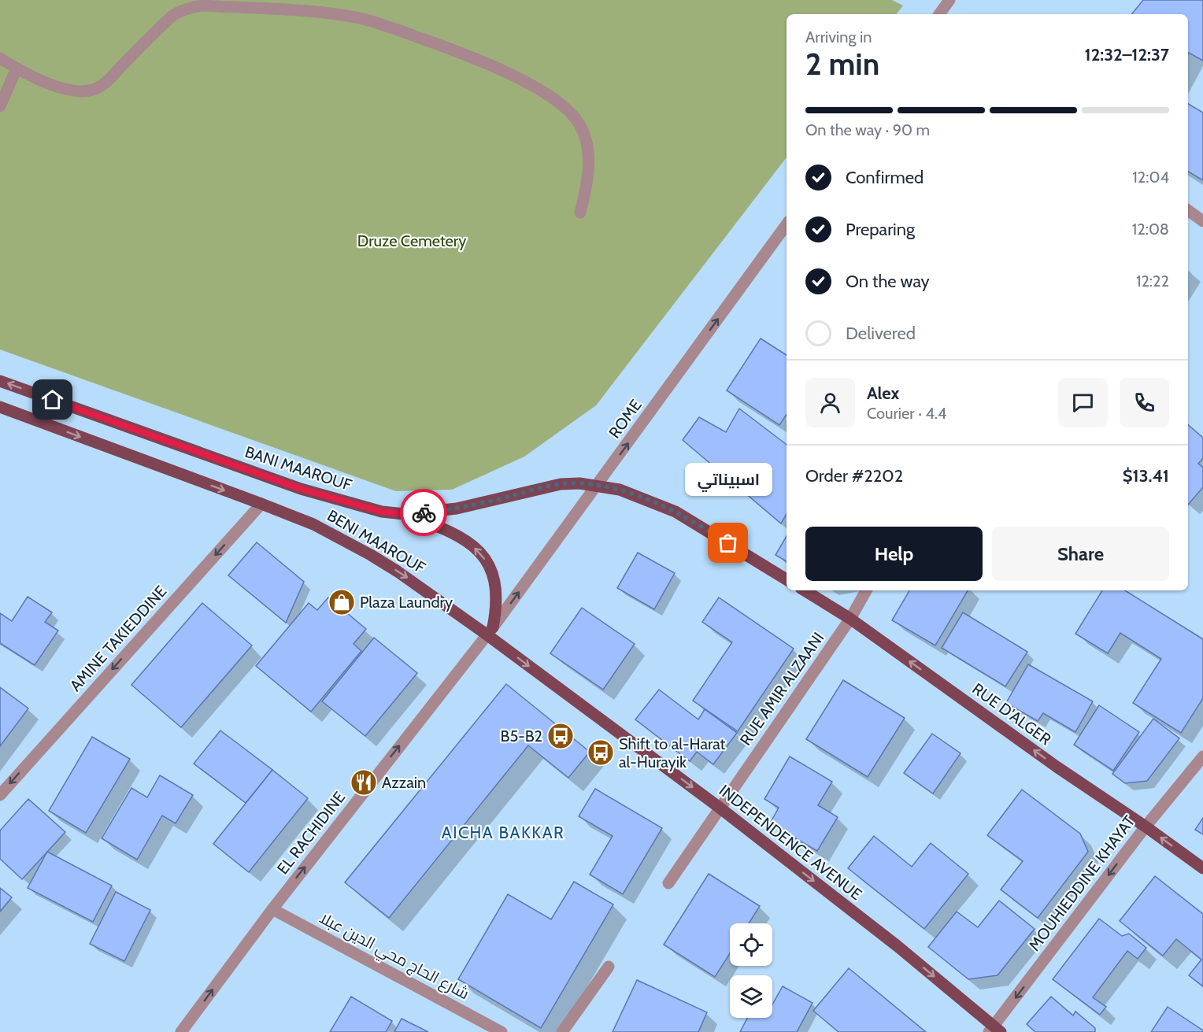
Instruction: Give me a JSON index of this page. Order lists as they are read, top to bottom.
{
  "streets": {
    "main road": [
      "BANI MAAROUF",
      "BENI MAAROUF",
      "RUE D'ALGER",
      "INDEPENDENCE AVENUE"
    ],
    "street": [
      "ROME",
      "AMINE TAKIEDDINE",
      "RUE AMIR ALZAANI",
      "EL RACHIDINE",
      "MOUHIEDDINE KHAYAT",
      "شارع الحاج محي الدين عبلا"
    ]
  },
  "crossings": [
    ["ROME", "BANI MAAROUF"],
    ["ROME", "BENI MAAROUF"],
    ["ROME", "EL RACHIDINE"],
    ["ROME", "INDEPENDENCE AVENUE"],
    ["BENI MAAROUF", "AMINE TAKIEDDINE"],
    ["BENI MAAROUF", "EL RACHIDINE"],
    ["BENI MAAROUF", "INDEPENDENCE AVENUE"],
    ["RUE AMIR ALZAANI", "RUE D'ALGER"],
    ["RUE AMIR ALZAANI", "INDEPENDENCE AVENUE"],
    ["RUE D'ALGER", "MOUHIEDDINE KHAYAT"],
    ["EL RACHIDINE", "INDEPENDENCE AVENUE"],
    ["EL RACHIDINE", "شارع الحاج محي الدين عبلا"],
    ["INDEPENDENCE AVENUE", "MOUHIEDDINE KHAYAT"]
  ],
  "one_way": [
    "ROME",
    "BANI MAAROUF",
    "BENI MAAROUF",
    "AMINE TAKIEDDINE",
    "RUE D'ALGER",
    "EL RACHIDINE",
    "INDEPENDENCE AVENUE",
    "MOUHIEDDINE KHAYAT"
  ],
  "districts": ["AICHA BAKKAR"],
  "parks": ["Druze Cemetery"],
  "places": {
    "other": ["اسبيناتي"],
    "shop": ["Plaza Laundry"],
    "bus stop": ["B5-B2", "Shift to al-Harat al-Hurayik"],
    "restaurant": ["Azzain"]
  },
  "page": {
    "heading": ["2 min", "Arriving in", "12:32–12:37"],
    "panel": [
      "Alex",
      "Courier · 4.4",
      "Order #2202",
      "$13.41"
    ],
    "bar": "On the way · 90 m",
    "list": [
      ["Confirmed", "12:04"],
      ["Preparing", "12:08"],
      ["On the way", "12:22"],
      "Delivered"
    ],
    "bubble": "اسبيناتي",
    "buttons": ["Help", "Share"]
  }
}
